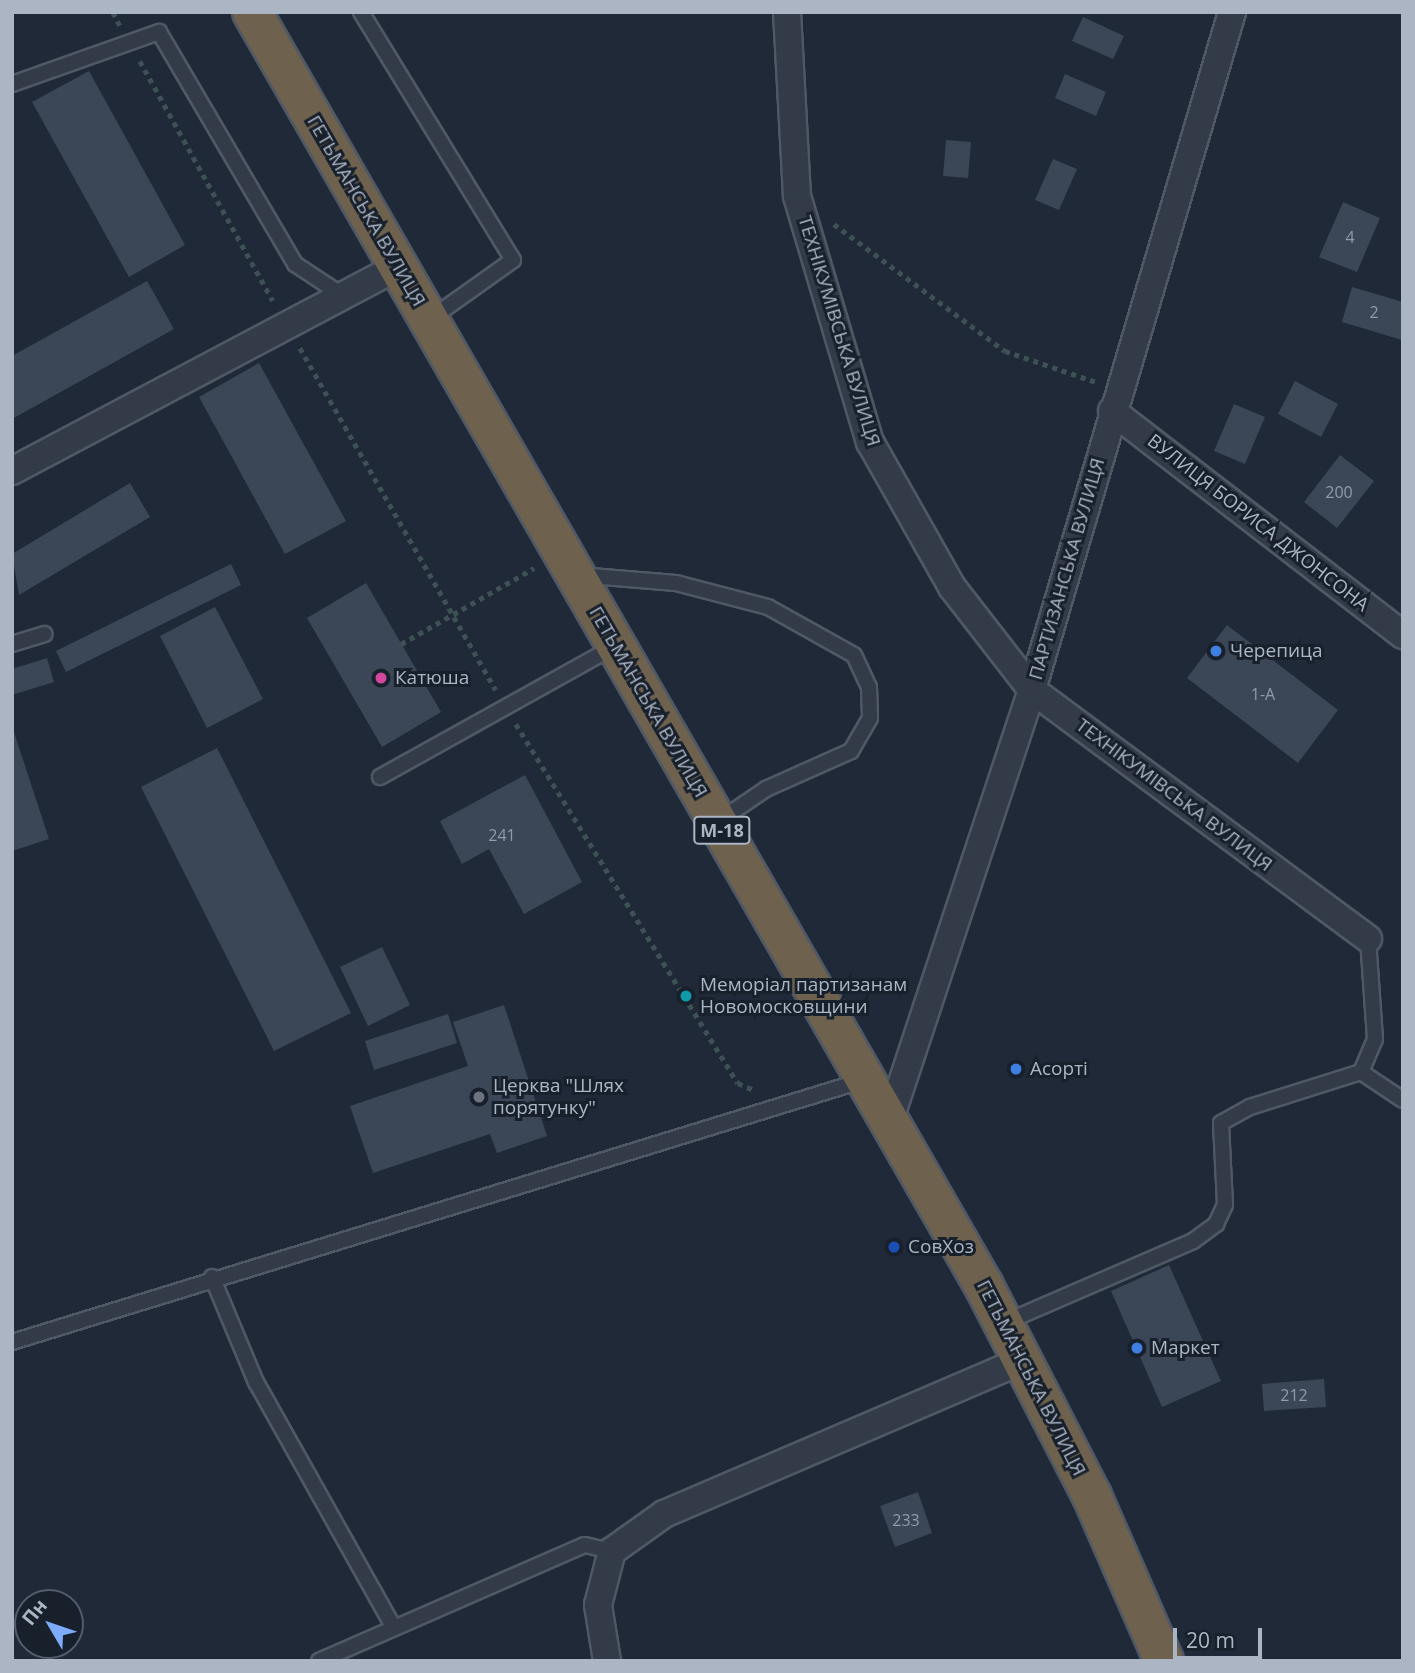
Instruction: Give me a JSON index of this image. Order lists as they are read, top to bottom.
{
  "streets": {
    "highway": ["ГЕТЬМАНСЬКА ВУЛИЦЯ", "М-18"],
    "street": ["ТЕХНІКУМІВСЬКА ВУЛИЦЯ", "ВУЛИЦЯ БОРИСА ДЖОНСОНА", "ПАРТИЗАНСЬКА ВУЛИЦЯ"]
  },
  "crossings": [
    ["ГЕТЬМАНСЬКА ВУЛИЦЯ", "ПАРТИЗАНСЬКА ВУЛИЦЯ"],
    ["ТЕХНІКУМІВСЬКА ВУЛИЦЯ", "ПАРТИЗАНСЬКА ВУЛИЦЯ"],
    ["ВУЛИЦЯ БОРИСА ДЖОНСОНА", "ПАРТИЗАНСЬКА ВУЛИЦЯ"]
  ],
  "places": [
    "Черепица",
    "Катюша",
    "Меморіал партизанам Новомосковщини",
    "Асорті",
    "Церква \"Шлях порятунку\"",
    "СовХоз",
    "Маркет"
  ],
  "house_numbers": [
    "4",
    "2",
    "200",
    "1-А",
    "241",
    "212",
    "233"
  ],
  "scale_bar": "20 m",
  "north": "top left"
}
